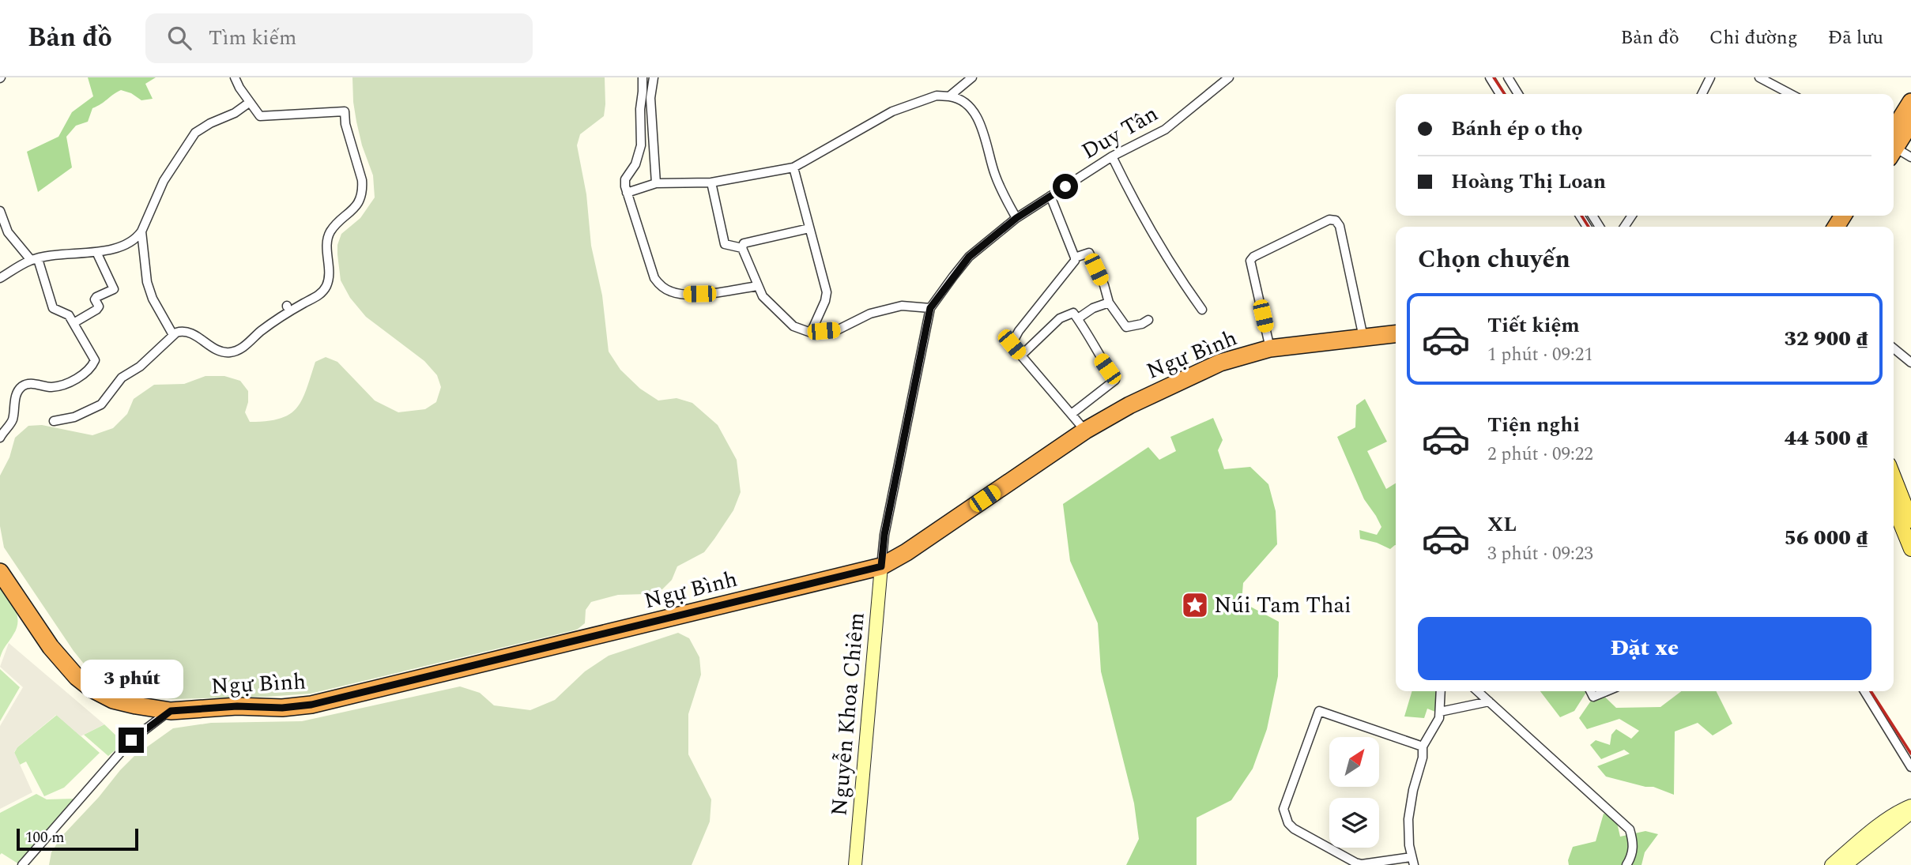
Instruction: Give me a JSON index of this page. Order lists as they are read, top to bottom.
{
  "streets": {
    "highway": ["Ngự Bình"],
    "street": ["Duy Tân", "Nguyễn Khoa Chiêm"]
  },
  "crossings": [
    ["Duy Tân", "Ngự Bình"],
    ["Duy Tân", "Nguyễn Khoa Chiêm"],
    ["Ngự Bình", "Nguyễn Khoa Chiêm"]
  ],
  "places": {
    "place": ["Núi Tam Thai"]
  },
  "scale_bar": "100 m",
  "north": "top right",
  "page": {
    "header": "Bản đồ",
    "search": "Tìm kiếm",
    "nav": ["Bản đồ", "Chỉ đường", "Đã lưu"],
    "banner": ["Bánh ép o thọ", "Hoàng Thị Loan"],
    "heading": "Chọn chuyến",
    "list": [
      {
        "name": "Tiết kiệm",
        "note": "1 phút · 09:21",
        "value": "32 900 ₫"
      },
      {
        "name": "Tiện nghi",
        "note": "2 phút · 09:22",
        "value": "44 500 ₫"
      },
      {
        "name": "XL",
        "note": "3 phút · 09:23",
        "value": "56 000 ₫"
      }
    ],
    "buttons": "Đặt xe",
    "bubble": "3 phút",
    "scale": "100 m"
  }
}
